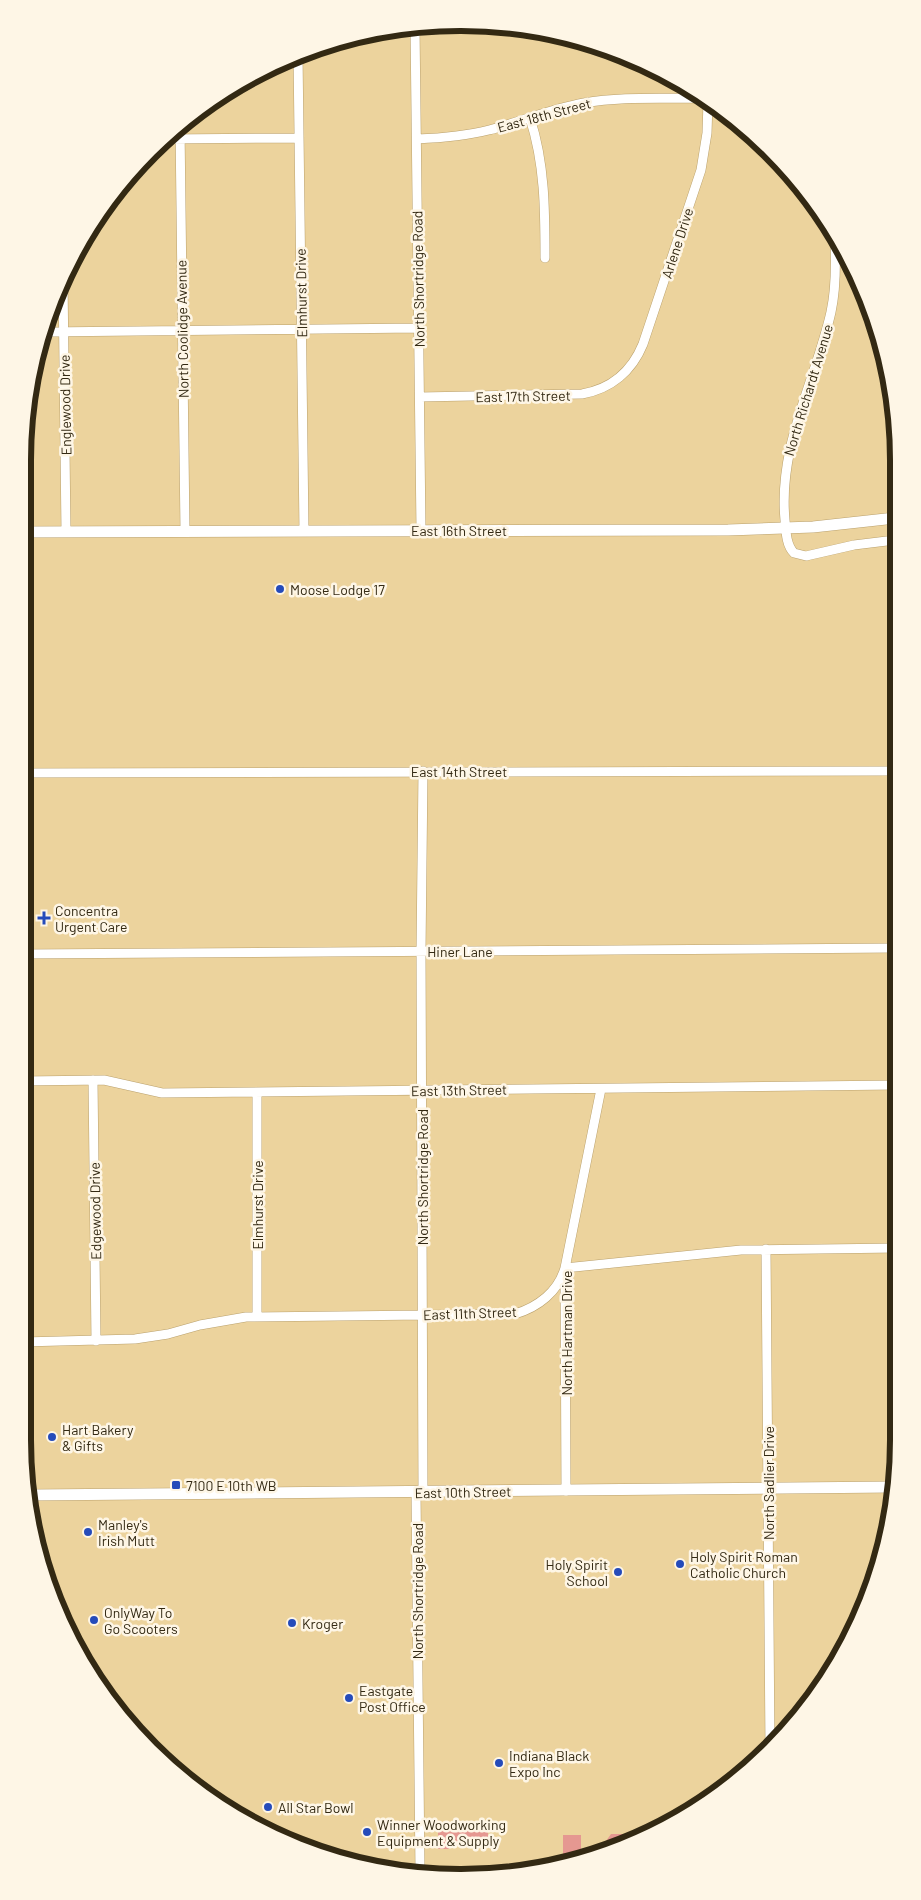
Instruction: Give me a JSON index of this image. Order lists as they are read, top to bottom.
{
  "streets": {
    "street": [
      "East 18th Street",
      "Arlene Drive",
      "North Shortridge Road",
      "Elmhurst Drive",
      "North Coolidge Avenue",
      "North Richardt Avenue",
      "East 17th Street",
      "Englewood Drive",
      "East 16th Street",
      "East 14th Street",
      "Hiner Lane",
      "East 13th Street",
      "Edgewood Drive",
      "East 11th Street",
      "North Hartman Drive",
      "North Sadlier Drive",
      "East 10th Street"
    ]
  },
  "crossings": [
    ["East 18th Street", "North Shortridge Road"],
    ["Arlene Drive", "East 17th Street"],
    ["North Shortridge Road", "East 17th Street"],
    ["North Shortridge Road", "East 16th Street"],
    ["North Shortridge Road", "East 14th Street"],
    ["North Shortridge Road", "Hiner Lane"],
    ["North Shortridge Road", "East 13th Street"],
    ["North Shortridge Road", "East 11th Street"],
    ["North Shortridge Road", "East 10th Street"],
    ["Elmhurst Drive", "East 16th Street"],
    ["Elmhurst Drive", "East 13th Street"],
    ["Elmhurst Drive", "East 11th Street"],
    ["North Coolidge Avenue", "East 16th Street"],
    ["North Richardt Avenue", "East 16th Street"],
    ["Englewood Drive", "East 16th Street"],
    ["East 13th Street", "Edgewood Drive"],
    ["East 13th Street", "North Hartman Drive"],
    ["Edgewood Drive", "East 11th Street"],
    ["East 11th Street", "North Hartman Drive"],
    ["North Hartman Drive", "East 10th Street"],
    ["North Sadlier Drive", "East 10th Street"]
  ],
  "places": {
    "other": [
      "Moose Lodge 17",
      "Hart Bakery & Gifts",
      "Manley's Irish Mutt",
      "Holy Spirit Roman Catholic Church",
      "Holy Spirit School",
      "OnlyWay To Go Scooters",
      "Kroger",
      "Eastgate Post Office",
      "Indiana Black Expo Inc",
      "All Star Bowl",
      "Winner Woodworking Equipment & Supply"
    ],
    "health": ["Concentra Urgent Care"],
    "transit": ["7100 E 10th WB"]
  }
}
